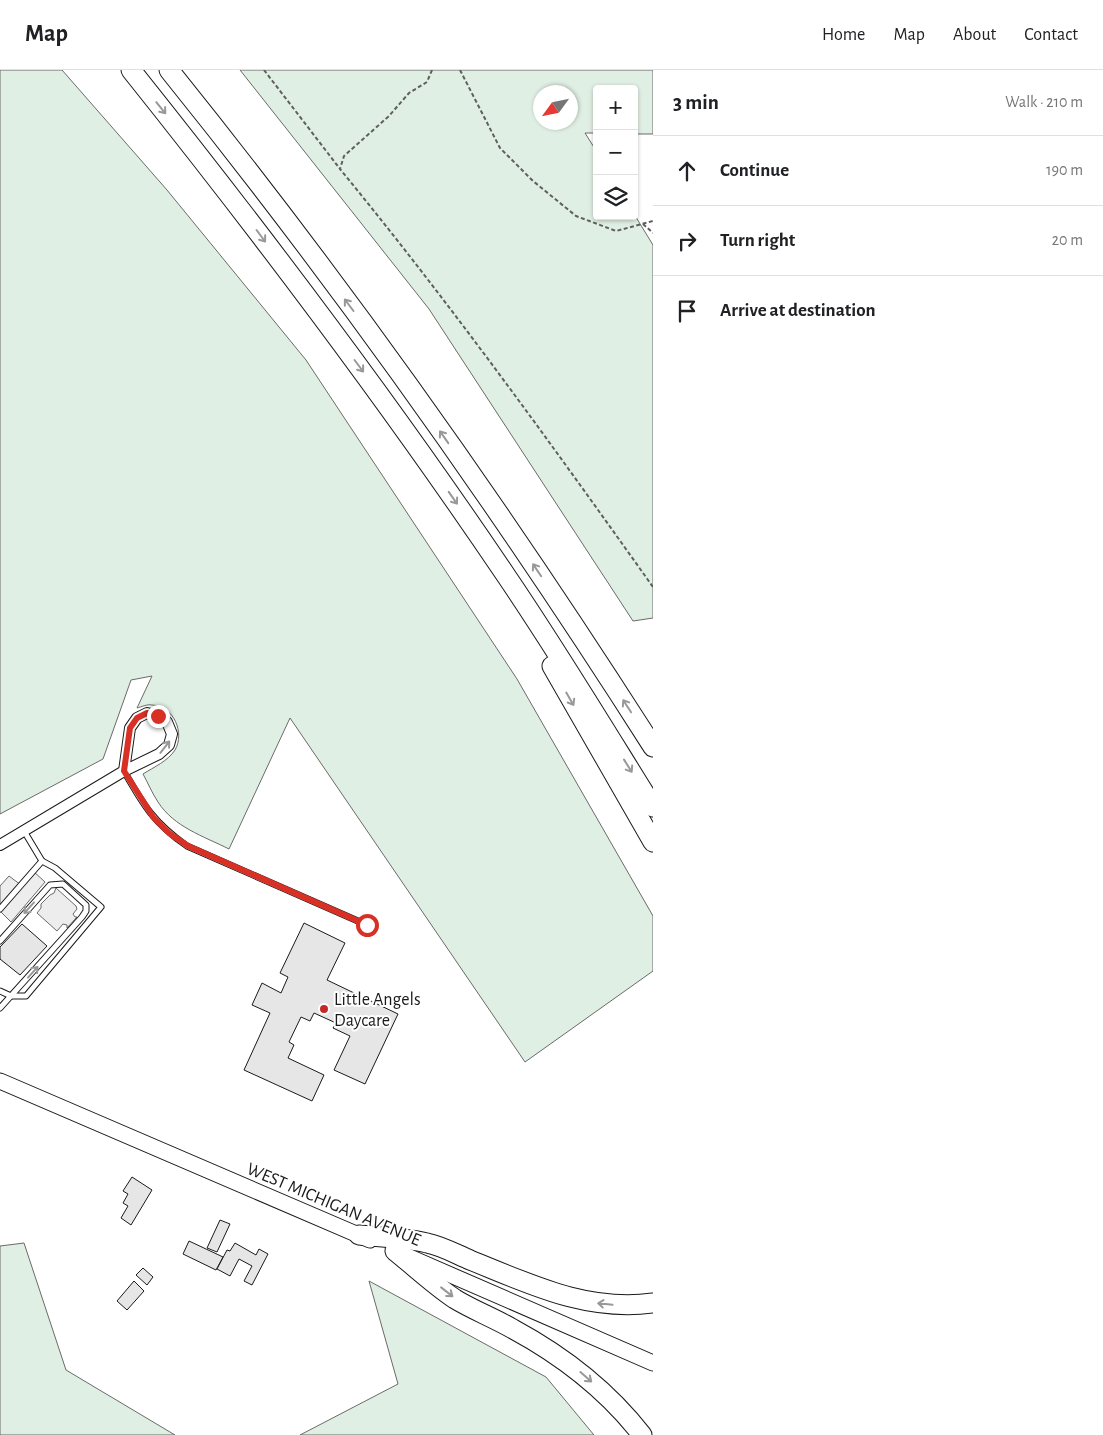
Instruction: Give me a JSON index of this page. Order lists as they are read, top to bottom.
{
  "streets": {
    "main road": ["WEST MICHIGAN AVENUE"]
  },
  "places": ["Little Angels Daycare"],
  "north": "bottom left",
  "page": {
    "header": "Map",
    "nav": [
      "Home",
      "Map",
      "About",
      "Contact"
    ],
    "heading": ["3 min", "Walk · 210 m"],
    "map_buttons": ["+", "−"],
    "list": [
      ["Continue", "190 m"],
      ["Turn right", "20 m"],
      "Arrive at destination"
    ]
  }
}
